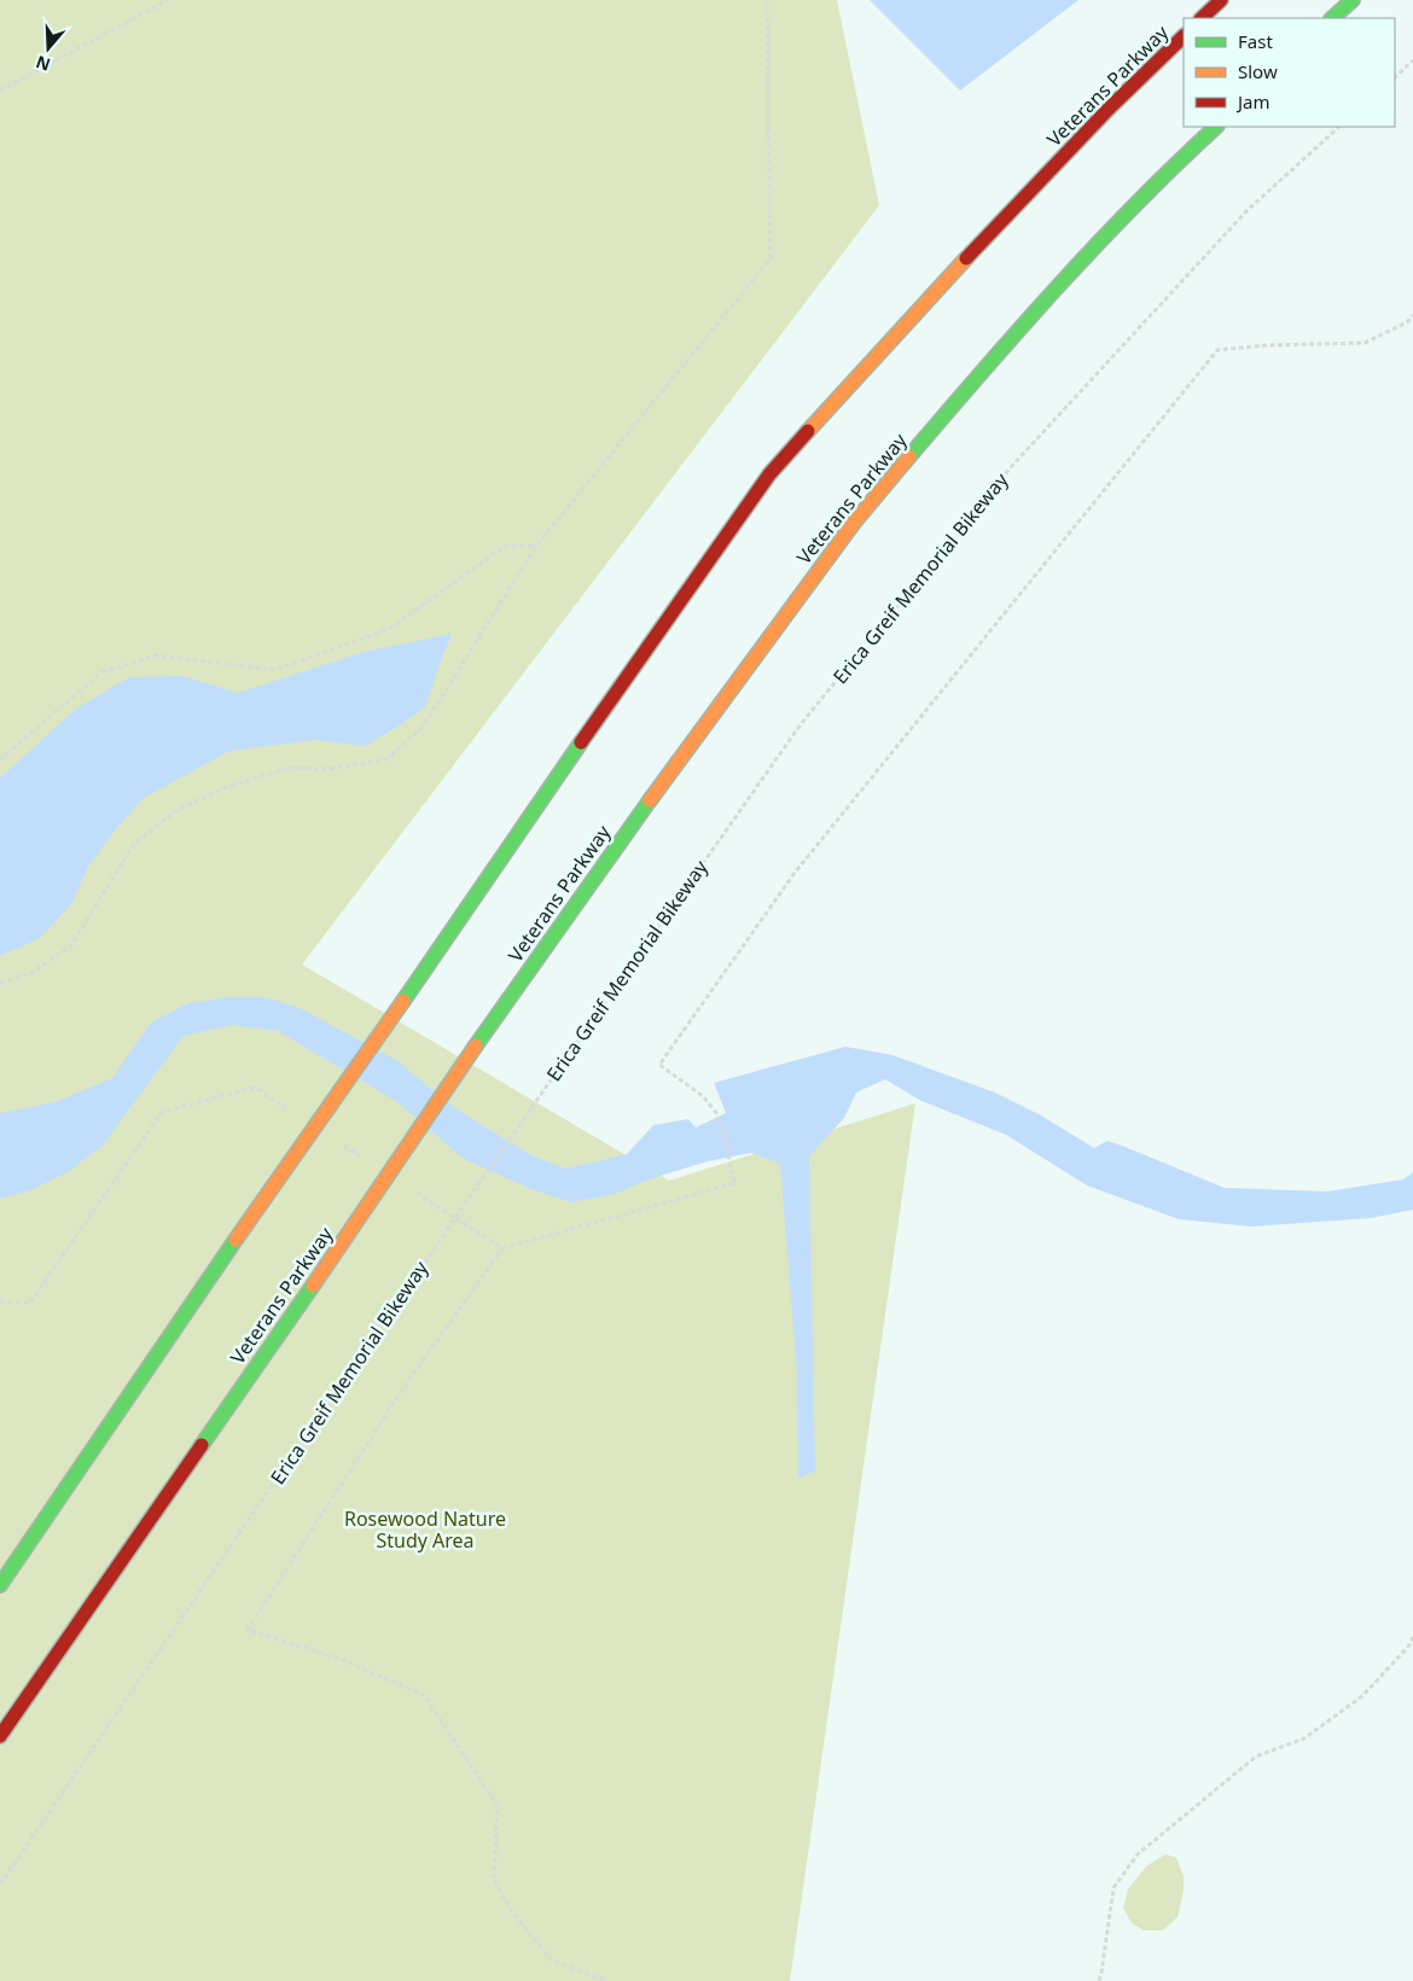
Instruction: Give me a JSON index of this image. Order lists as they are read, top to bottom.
{
  "streets": {
    "main road": ["Veterans Parkway"],
    "path": ["Erica Greif Memorial Bikeway"]
  },
  "parks": ["Rosewood Nature Study Area"],
  "legend": ["Fast", "Slow", "Jam"],
  "north": "bottom"
}
